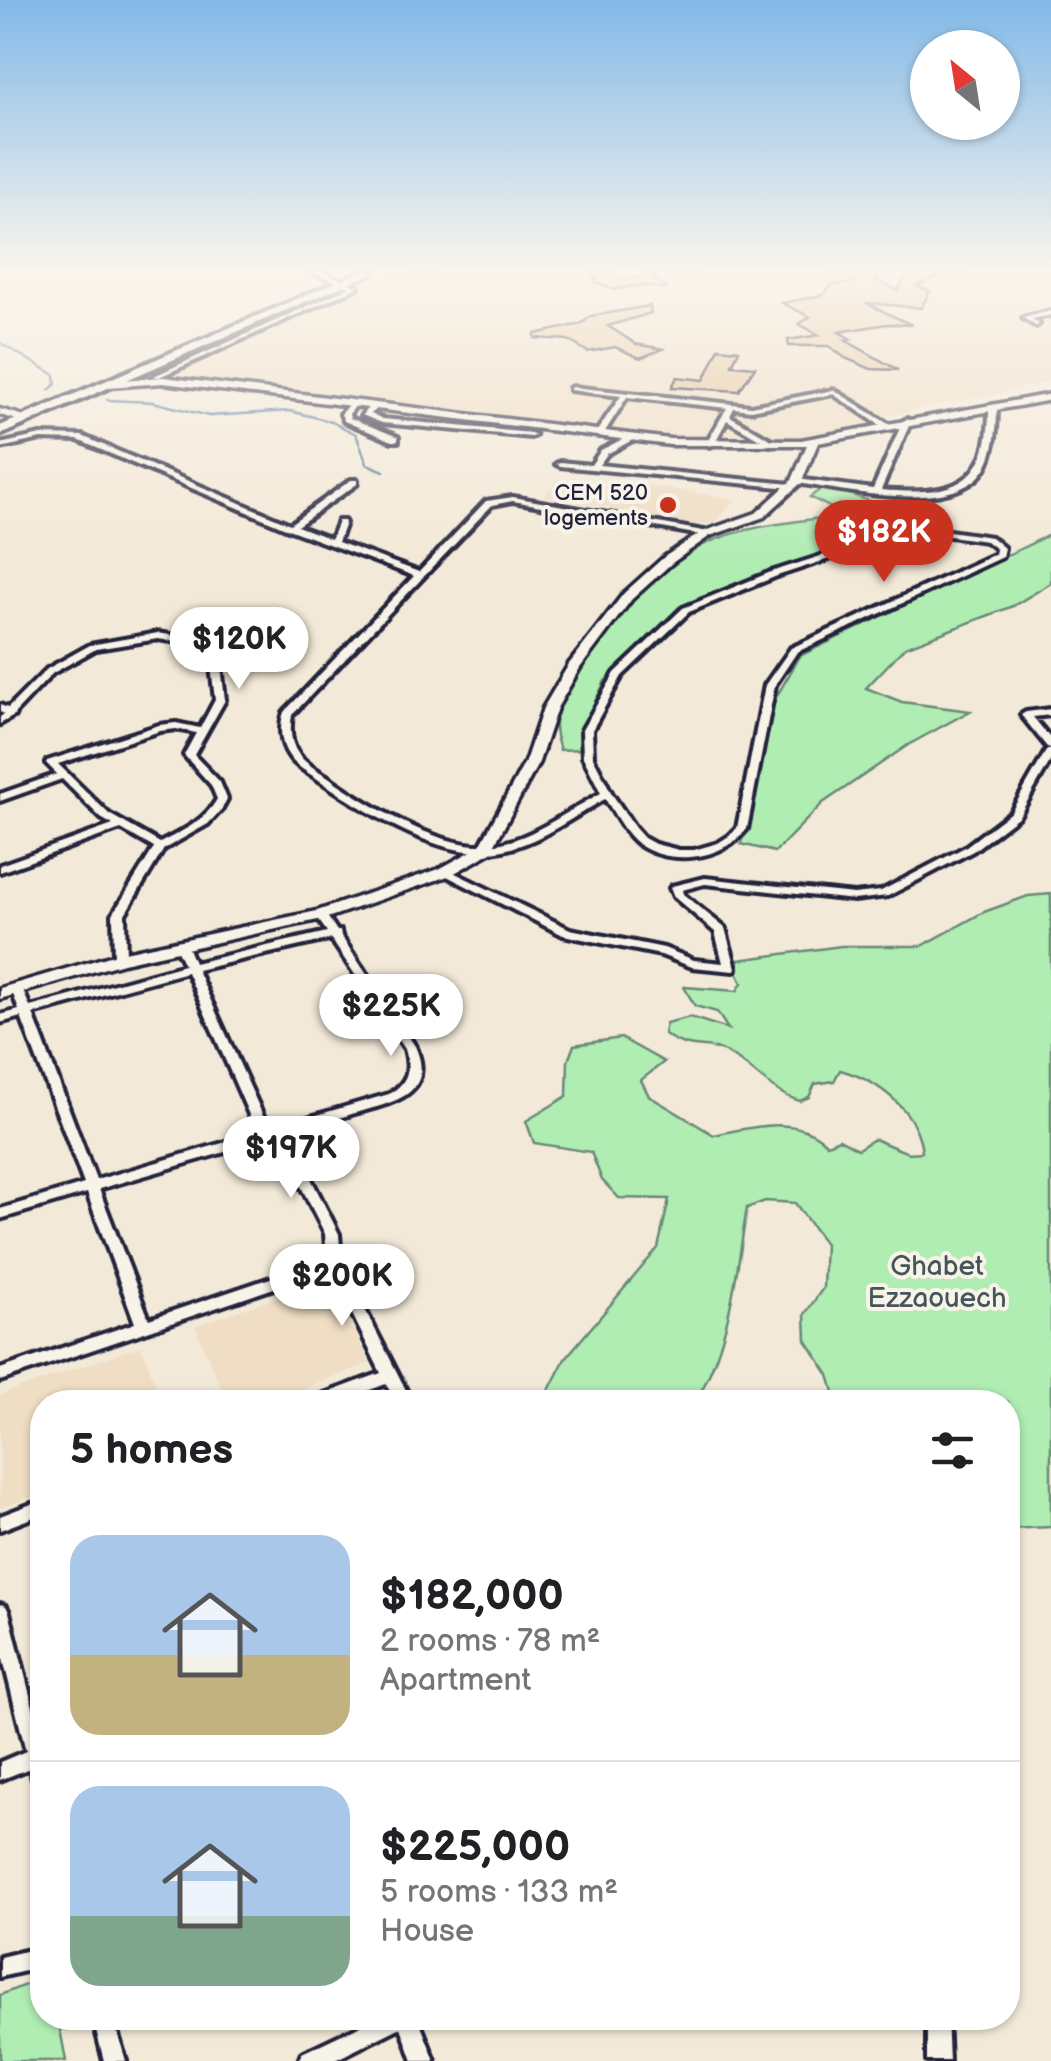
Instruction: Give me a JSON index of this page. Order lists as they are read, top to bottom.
{
  "parks": ["Ghabet Ezzaouech"],
  "places": ["CEM 520 logements"],
  "north": "top left",
  "page": {
    "price": [
      "$182K",
      "$120K",
      "$225K",
      "$197K",
      "$200K"
    ],
    "heading": "5 homes",
    "list": [
      {
        "name": "$182,000",
        "note": "2 rooms · 78 m² · Apartment"
      },
      {
        "name": "$225,000",
        "note": "5 rooms · 133 m² · House"
      }
    ]
  }
}
